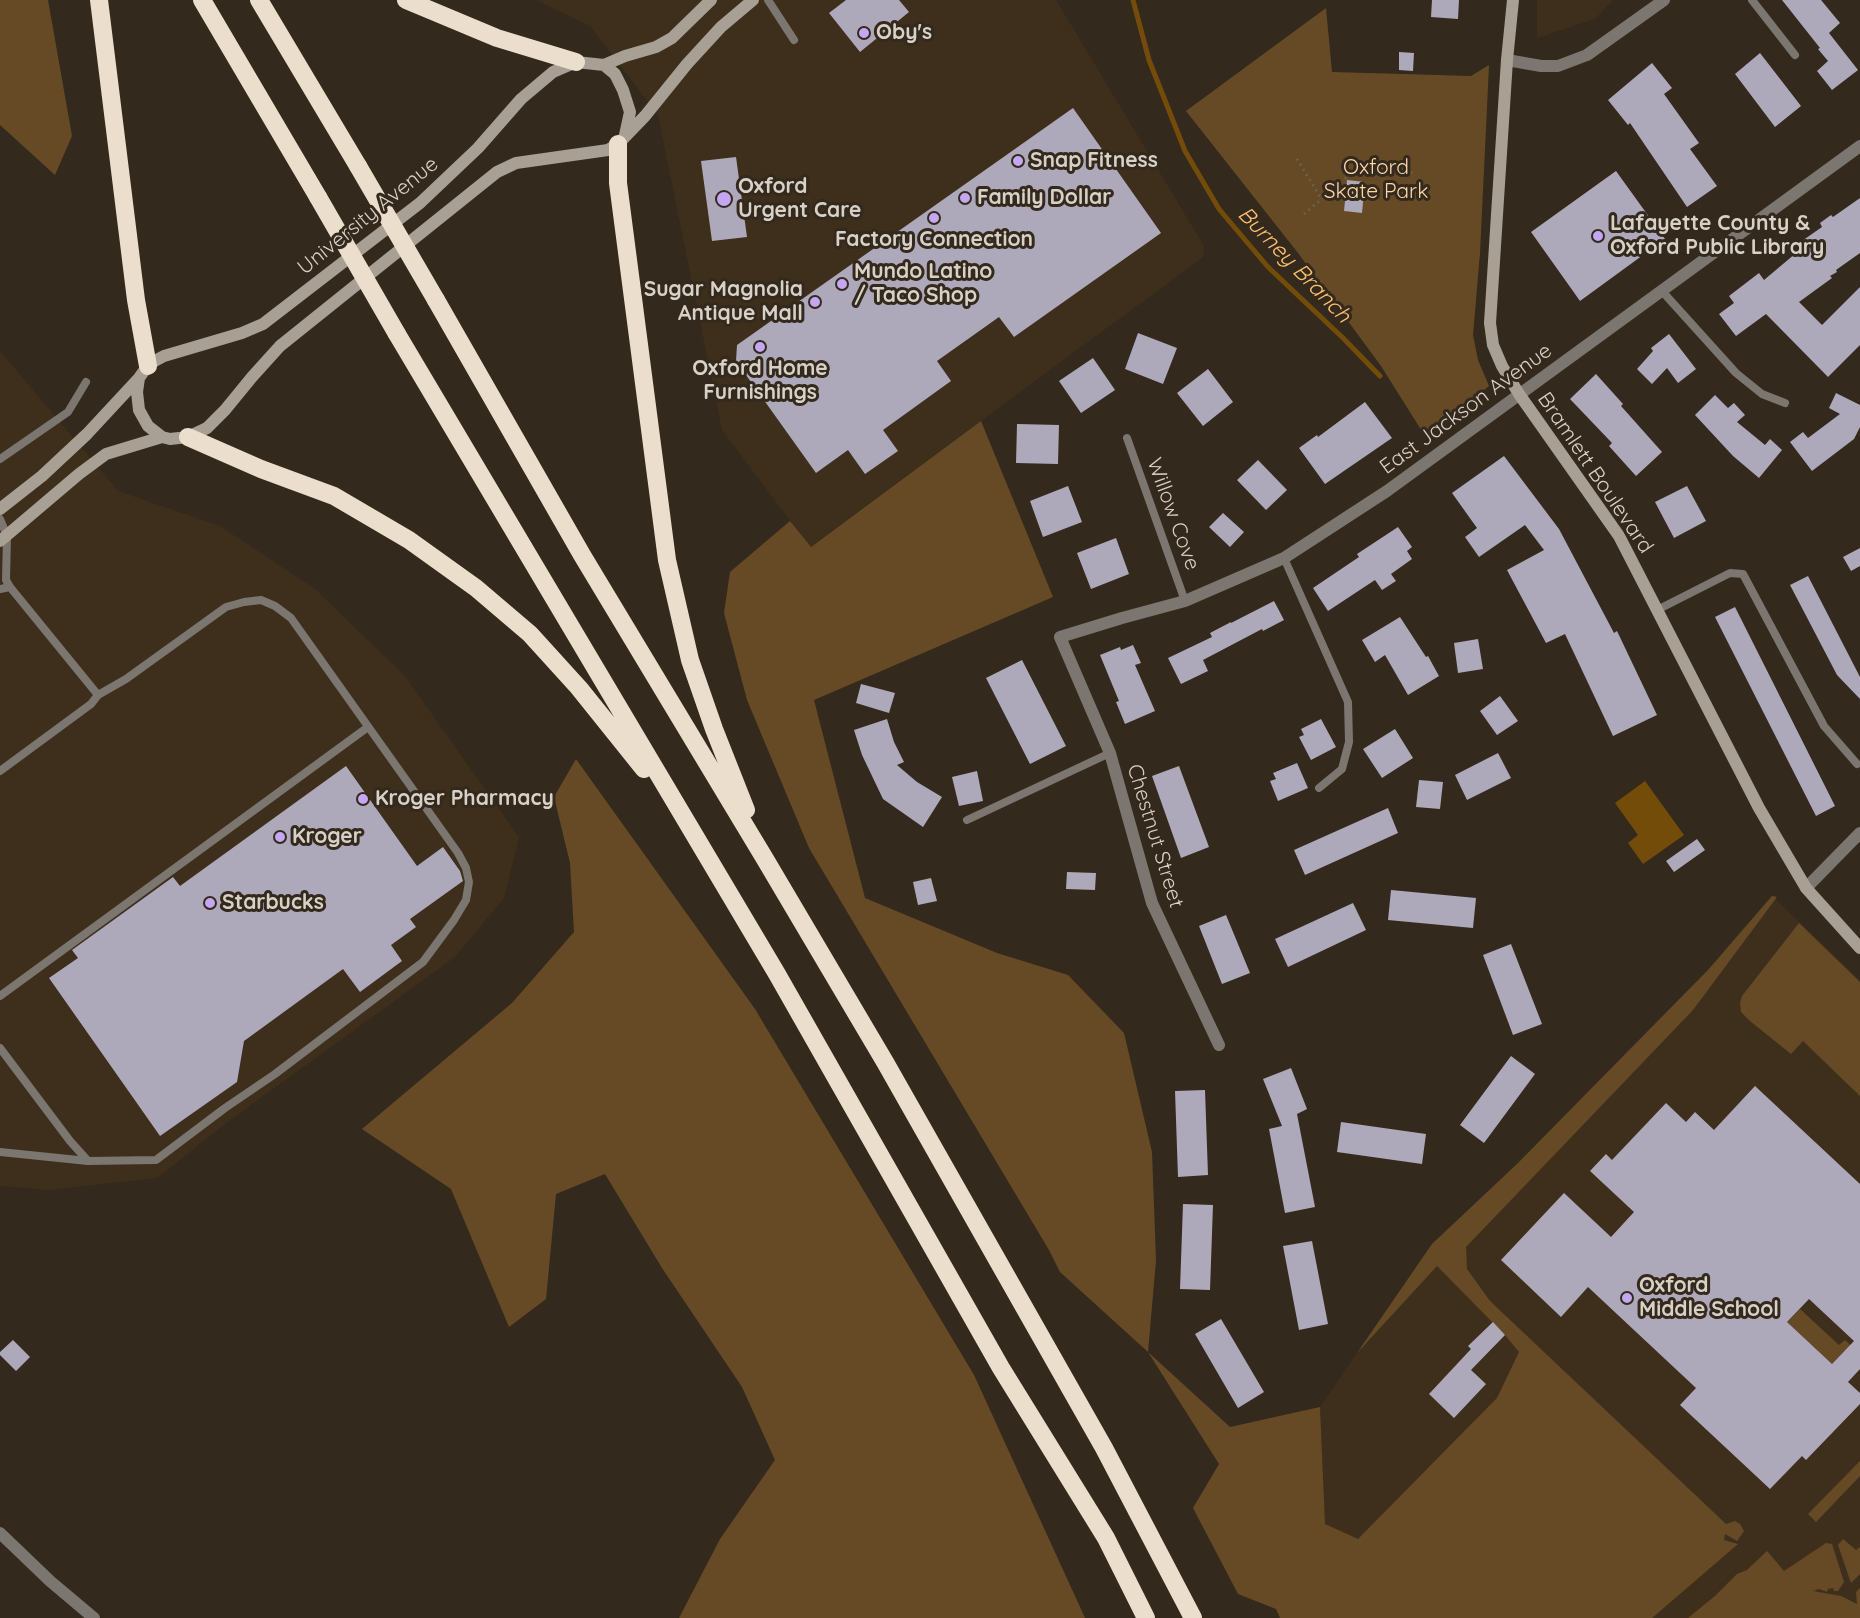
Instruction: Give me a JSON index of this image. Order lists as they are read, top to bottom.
{
  "streets": {
    "main road": ["University Avenue", "Bramlett Boulevard"],
    "street": ["East Jackson Avenue", "Chestnut Street"],
    "lane": ["Willow Cove"]
  },
  "crossings": [
    ["East Jackson Avenue", "Bramlett Boulevard"],
    ["East Jackson Avenue", "Willow Cove"],
    ["East Jackson Avenue", "Chestnut Street"]
  ],
  "water": ["Burney Branch"],
  "parks": ["Oxford Skate Park"],
  "places": [
    "Oby's",
    "Snap Fitness",
    "Family Dollar",
    "Oxford Urgent Care",
    "Factory Connection",
    "Lafayette County & Oxford Public Library",
    "Mundo Latino / Taco Shop",
    "Sugar Magnolia Antique Mall",
    "Oxford Home Furnishings",
    "Kroger Pharmacy",
    "Kroger",
    "Starbucks",
    "Oxford Middle School"
  ]
}
